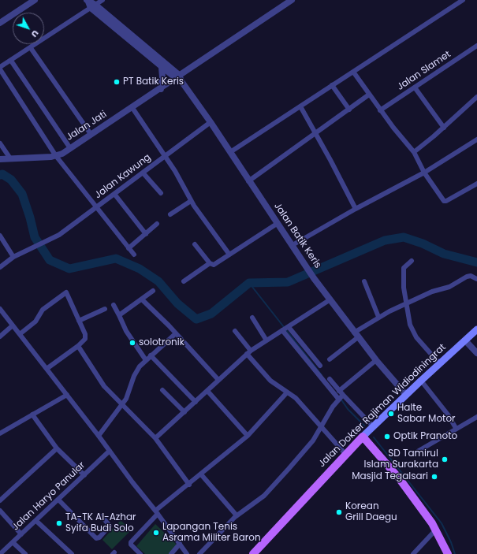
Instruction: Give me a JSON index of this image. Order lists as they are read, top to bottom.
{
  "streets": {
    "main road": ["Jalan Dokter Rajiman Widiodiningrat"],
    "street": [
      "Jalan Slamet",
      "Jalan Jati",
      "Jalan Kawung",
      "Jalan Batik Keris",
      "Jalan Haryo Panular"
    ]
  },
  "crossings": [
    ["Jalan Jati", "Jalan Batik Keris"],
    ["Jalan Kawung", "Jalan Batik Keris"],
    ["Jalan Batik Keris", "Jalan Dokter Rajiman Widiodiningrat"]
  ],
  "places": [
    "PT Batik Keris",
    "solotronik",
    "Halte Sabar Motor",
    "Optik Pranoto",
    "SD Tamirul Islam Surakarta",
    "Masjid Tegalsari",
    "Korean Grill Daegu",
    "TA-TK Al-Azhar Syifa Budi Solo",
    "Lapangan Tenis Asrama Militer Baron"
  ],
  "north": "bottom right"
}
